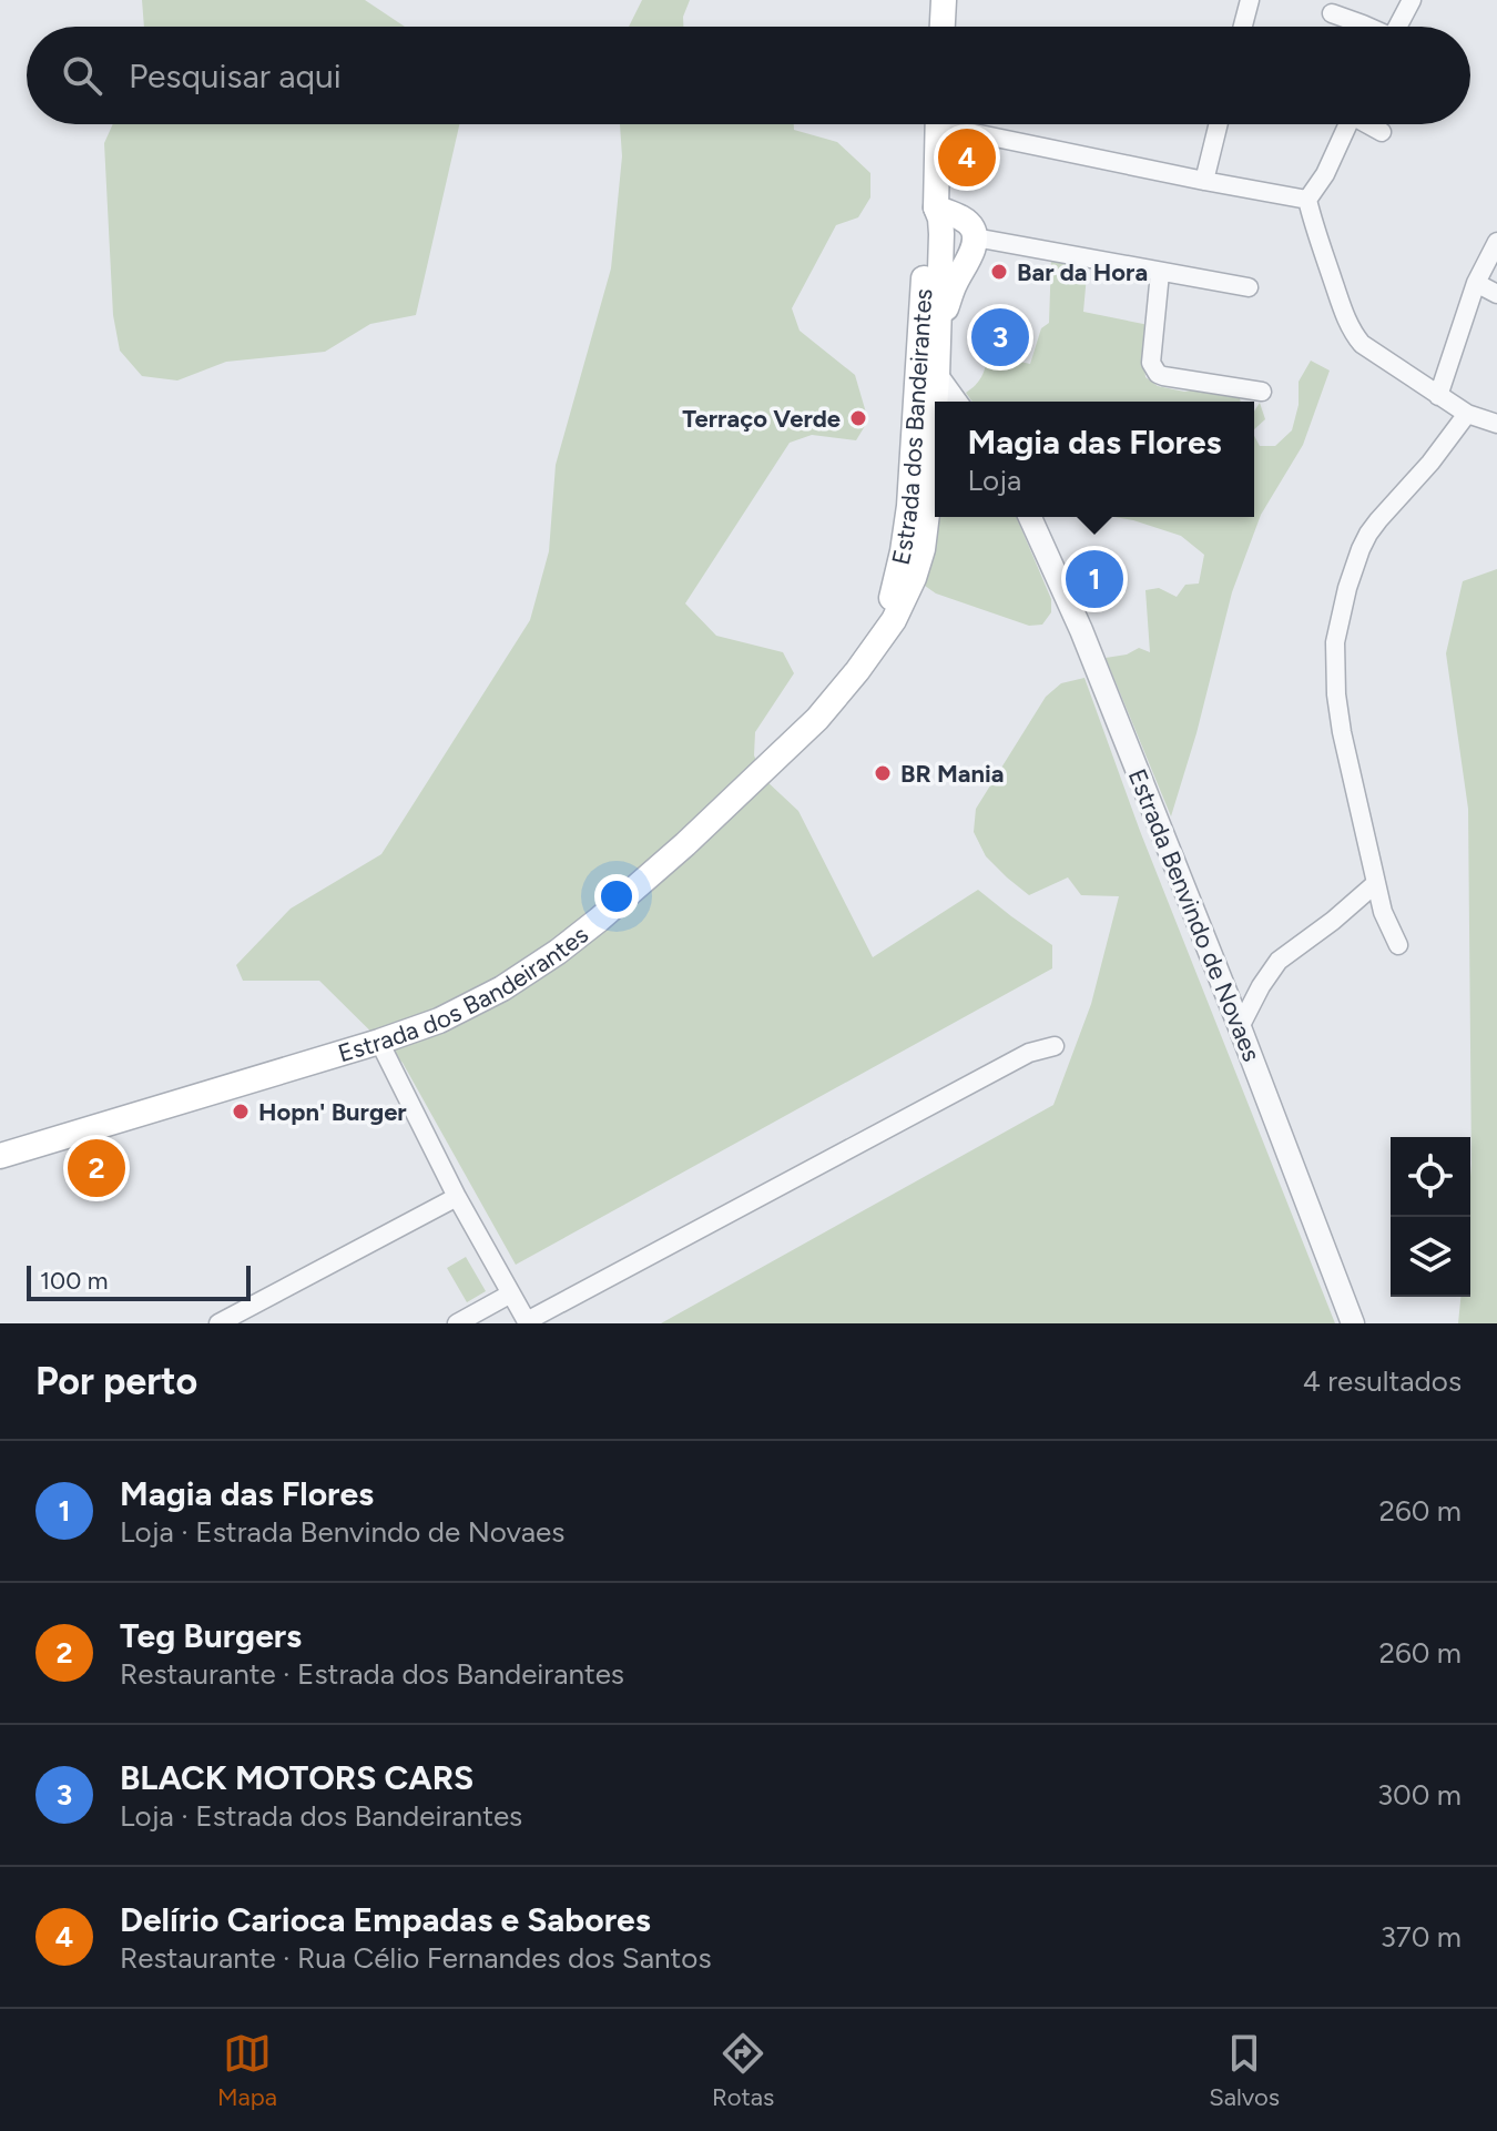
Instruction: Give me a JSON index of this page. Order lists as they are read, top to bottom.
{
  "streets": {
    "main road": ["Estrada dos Bandeirantes"],
    "street": ["Estrada Benvindo de Novaes"]
  },
  "places": [
    "Bar da Hora",
    "Terraço Verde",
    "BR Mania",
    "Hopn' Burger"
  ],
  "scale_bar": "100 m",
  "page": {
    "search": "Pesquisar aqui",
    "pins": [
      "4",
      "3",
      "1",
      "2"
    ],
    "popup": ["Magia das Flores", "Loja"],
    "scale": "100 m",
    "heading": ["Por perto", "4 resultados"],
    "list": [
      {
        "mark": "1",
        "name": "Magia das Flores",
        "note": "Loja · Estrada Benvindo de Novaes",
        "value": "260 m"
      },
      {
        "mark": "2",
        "name": "Teg Burgers",
        "note": "Restaurante · Estrada dos Bandeirantes",
        "value": "260 m"
      },
      {
        "mark": "3",
        "name": "BLACK MOTORS CARS",
        "note": "Loja · Estrada dos Bandeirantes",
        "value": "300 m"
      },
      {
        "mark": "4",
        "name": "Delírio Carioca Empadas e Sabores",
        "note": "Restaurante · Rua Célio Fernandes dos Santos",
        "value": "370 m"
      }
    ],
    "nav": ["Mapa", "Rotas", "Salvos"]
  }
}
